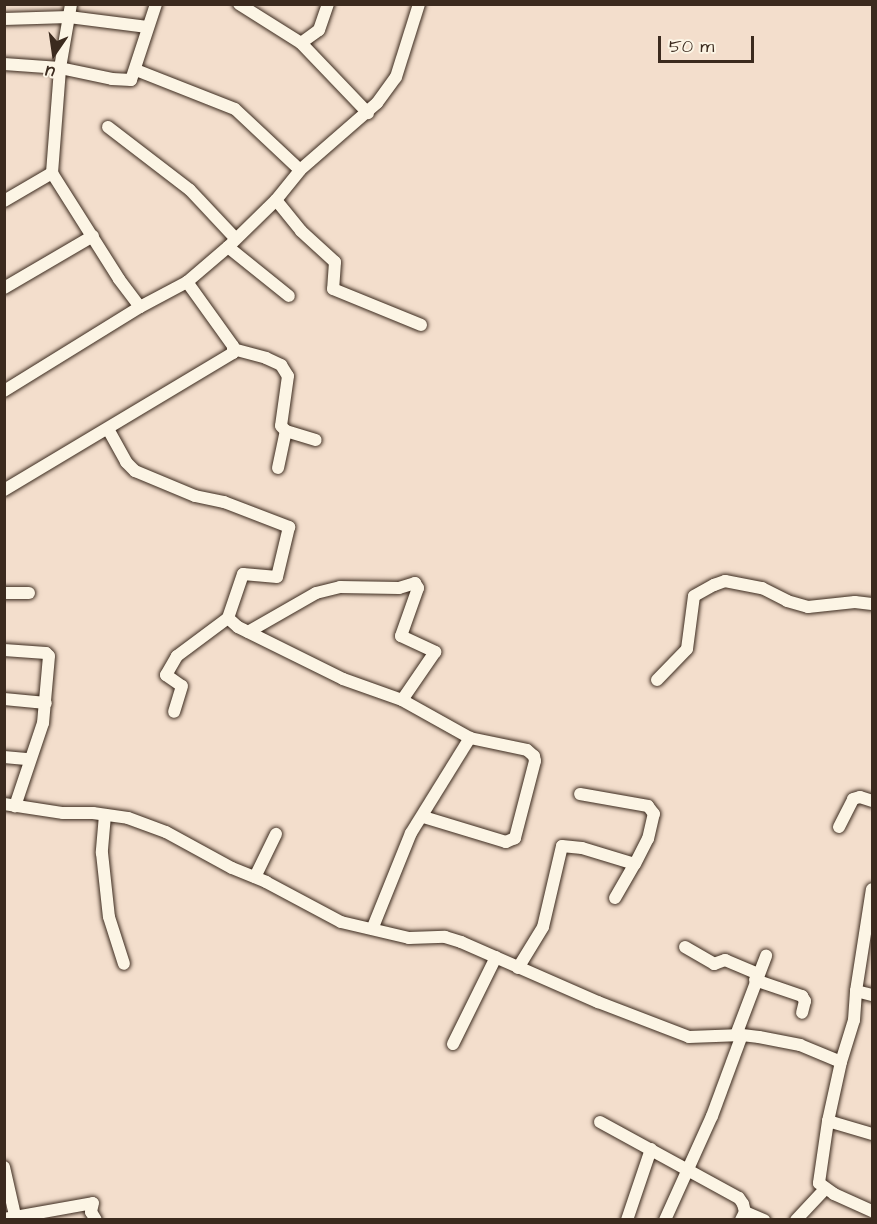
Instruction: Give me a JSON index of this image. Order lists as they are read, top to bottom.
{
  "scale_bar": "50 m",
  "north": "bottom"
}
